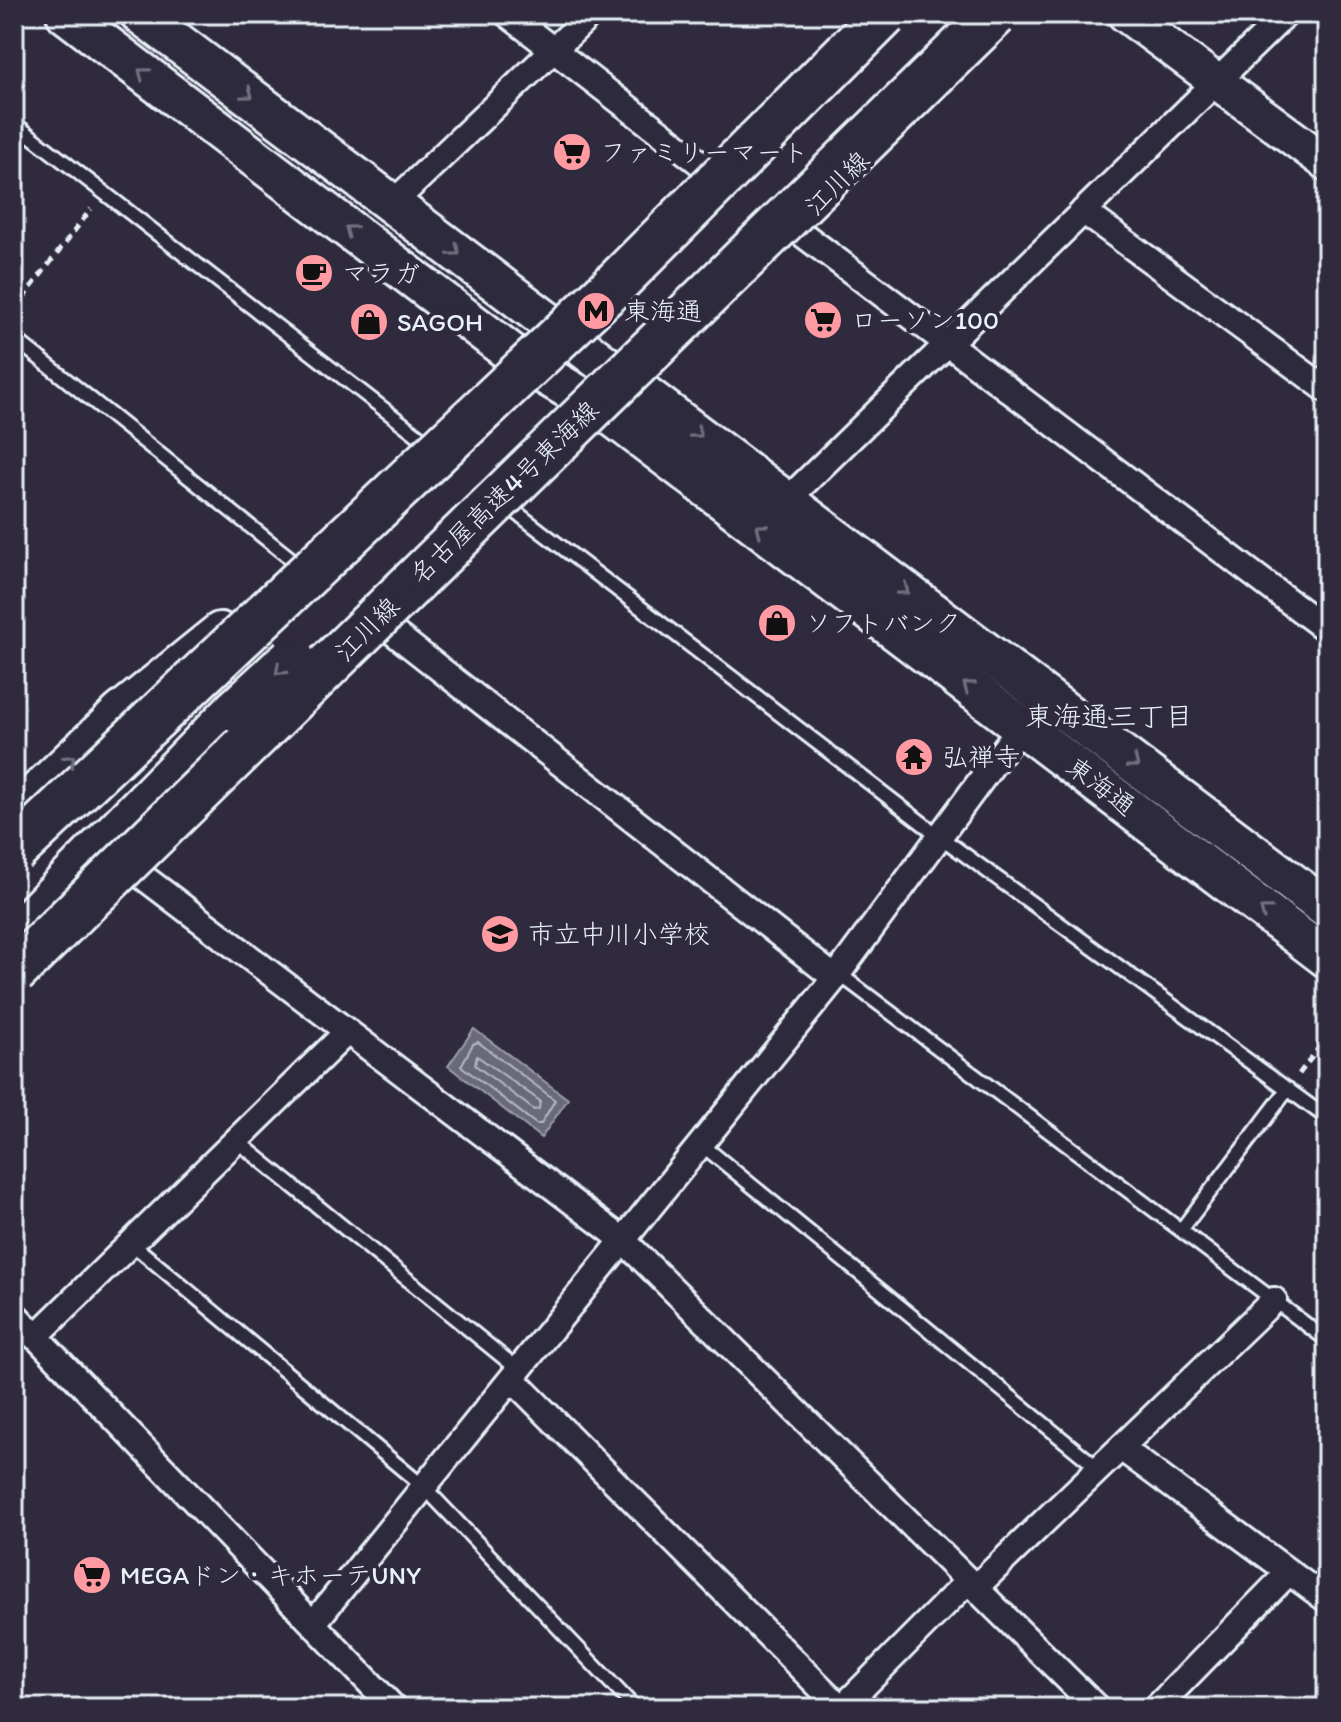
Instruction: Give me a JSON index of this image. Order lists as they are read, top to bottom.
{
  "streets": {
    "highway": ["名古屋高速4号東海線"],
    "main road": ["江川線", "東海通"]
  },
  "crossings": [
    ["江川線", "東海通"]
  ],
  "districts": ["東海通三丁目"],
  "places": {
    "supermarket": ["ファミリーマート", "ローソン100", "MEGAドン・キホーテUNY"],
    "cafe": ["マラガ"],
    "metro station": ["東海通"],
    "shop": ["SAGOH", "ソフトバンク"],
    "temple": ["弘禅寺"],
    "school or university": ["市立中川小学校"]
  }
}
